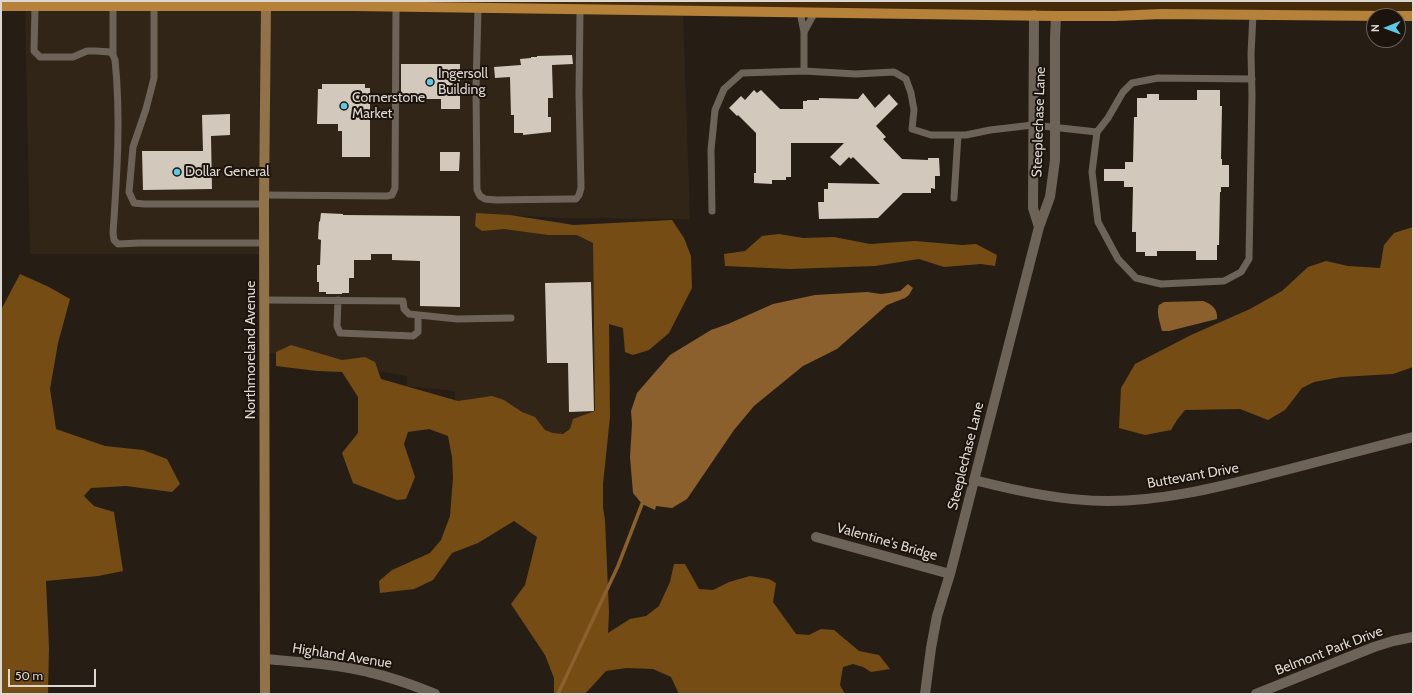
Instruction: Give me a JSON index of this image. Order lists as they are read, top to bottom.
{
  "streets": {
    "street": [
      "Steeplechase Lane",
      "Northmoreland Avenue",
      "Buttevant Drive",
      "Valentine's Bridge",
      "Belmont Park Drive",
      "Highland Avenue"
    ]
  },
  "crossings": [
    ["Steeplechase Lane", "Buttevant Drive"],
    ["Steeplechase Lane", "Valentine's Bridge"],
    ["Northmoreland Avenue", "Highland Avenue"]
  ],
  "places": ["Ingersoll Building", "Cornerstone Market", "Dollar General"],
  "scale_bar": "50 m",
  "north": "left"
}
